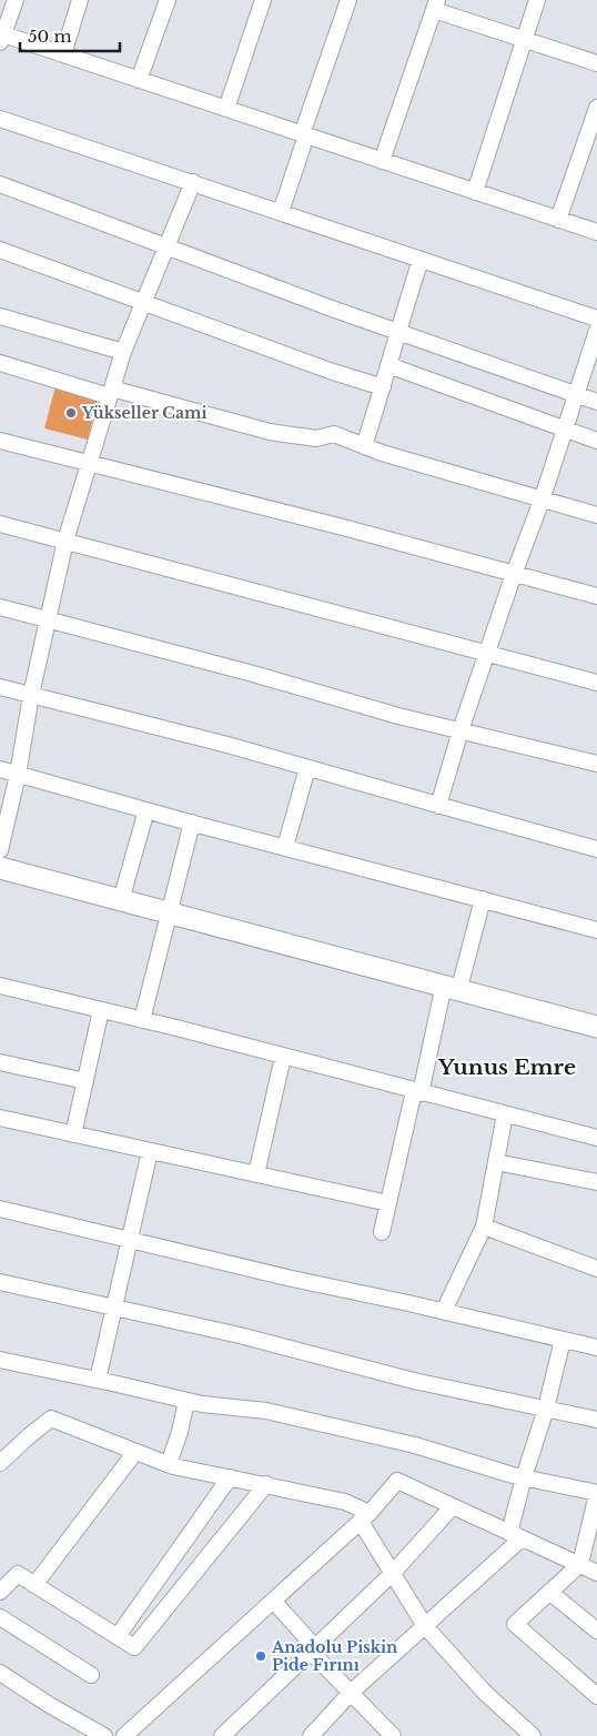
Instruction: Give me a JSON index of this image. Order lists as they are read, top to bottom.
{
  "districts": ["Yunus Emre"],
  "places": ["Yükseller Cami", "Anadolu Piskin Pide Fırını"],
  "scale_bar": "50 m"
}
